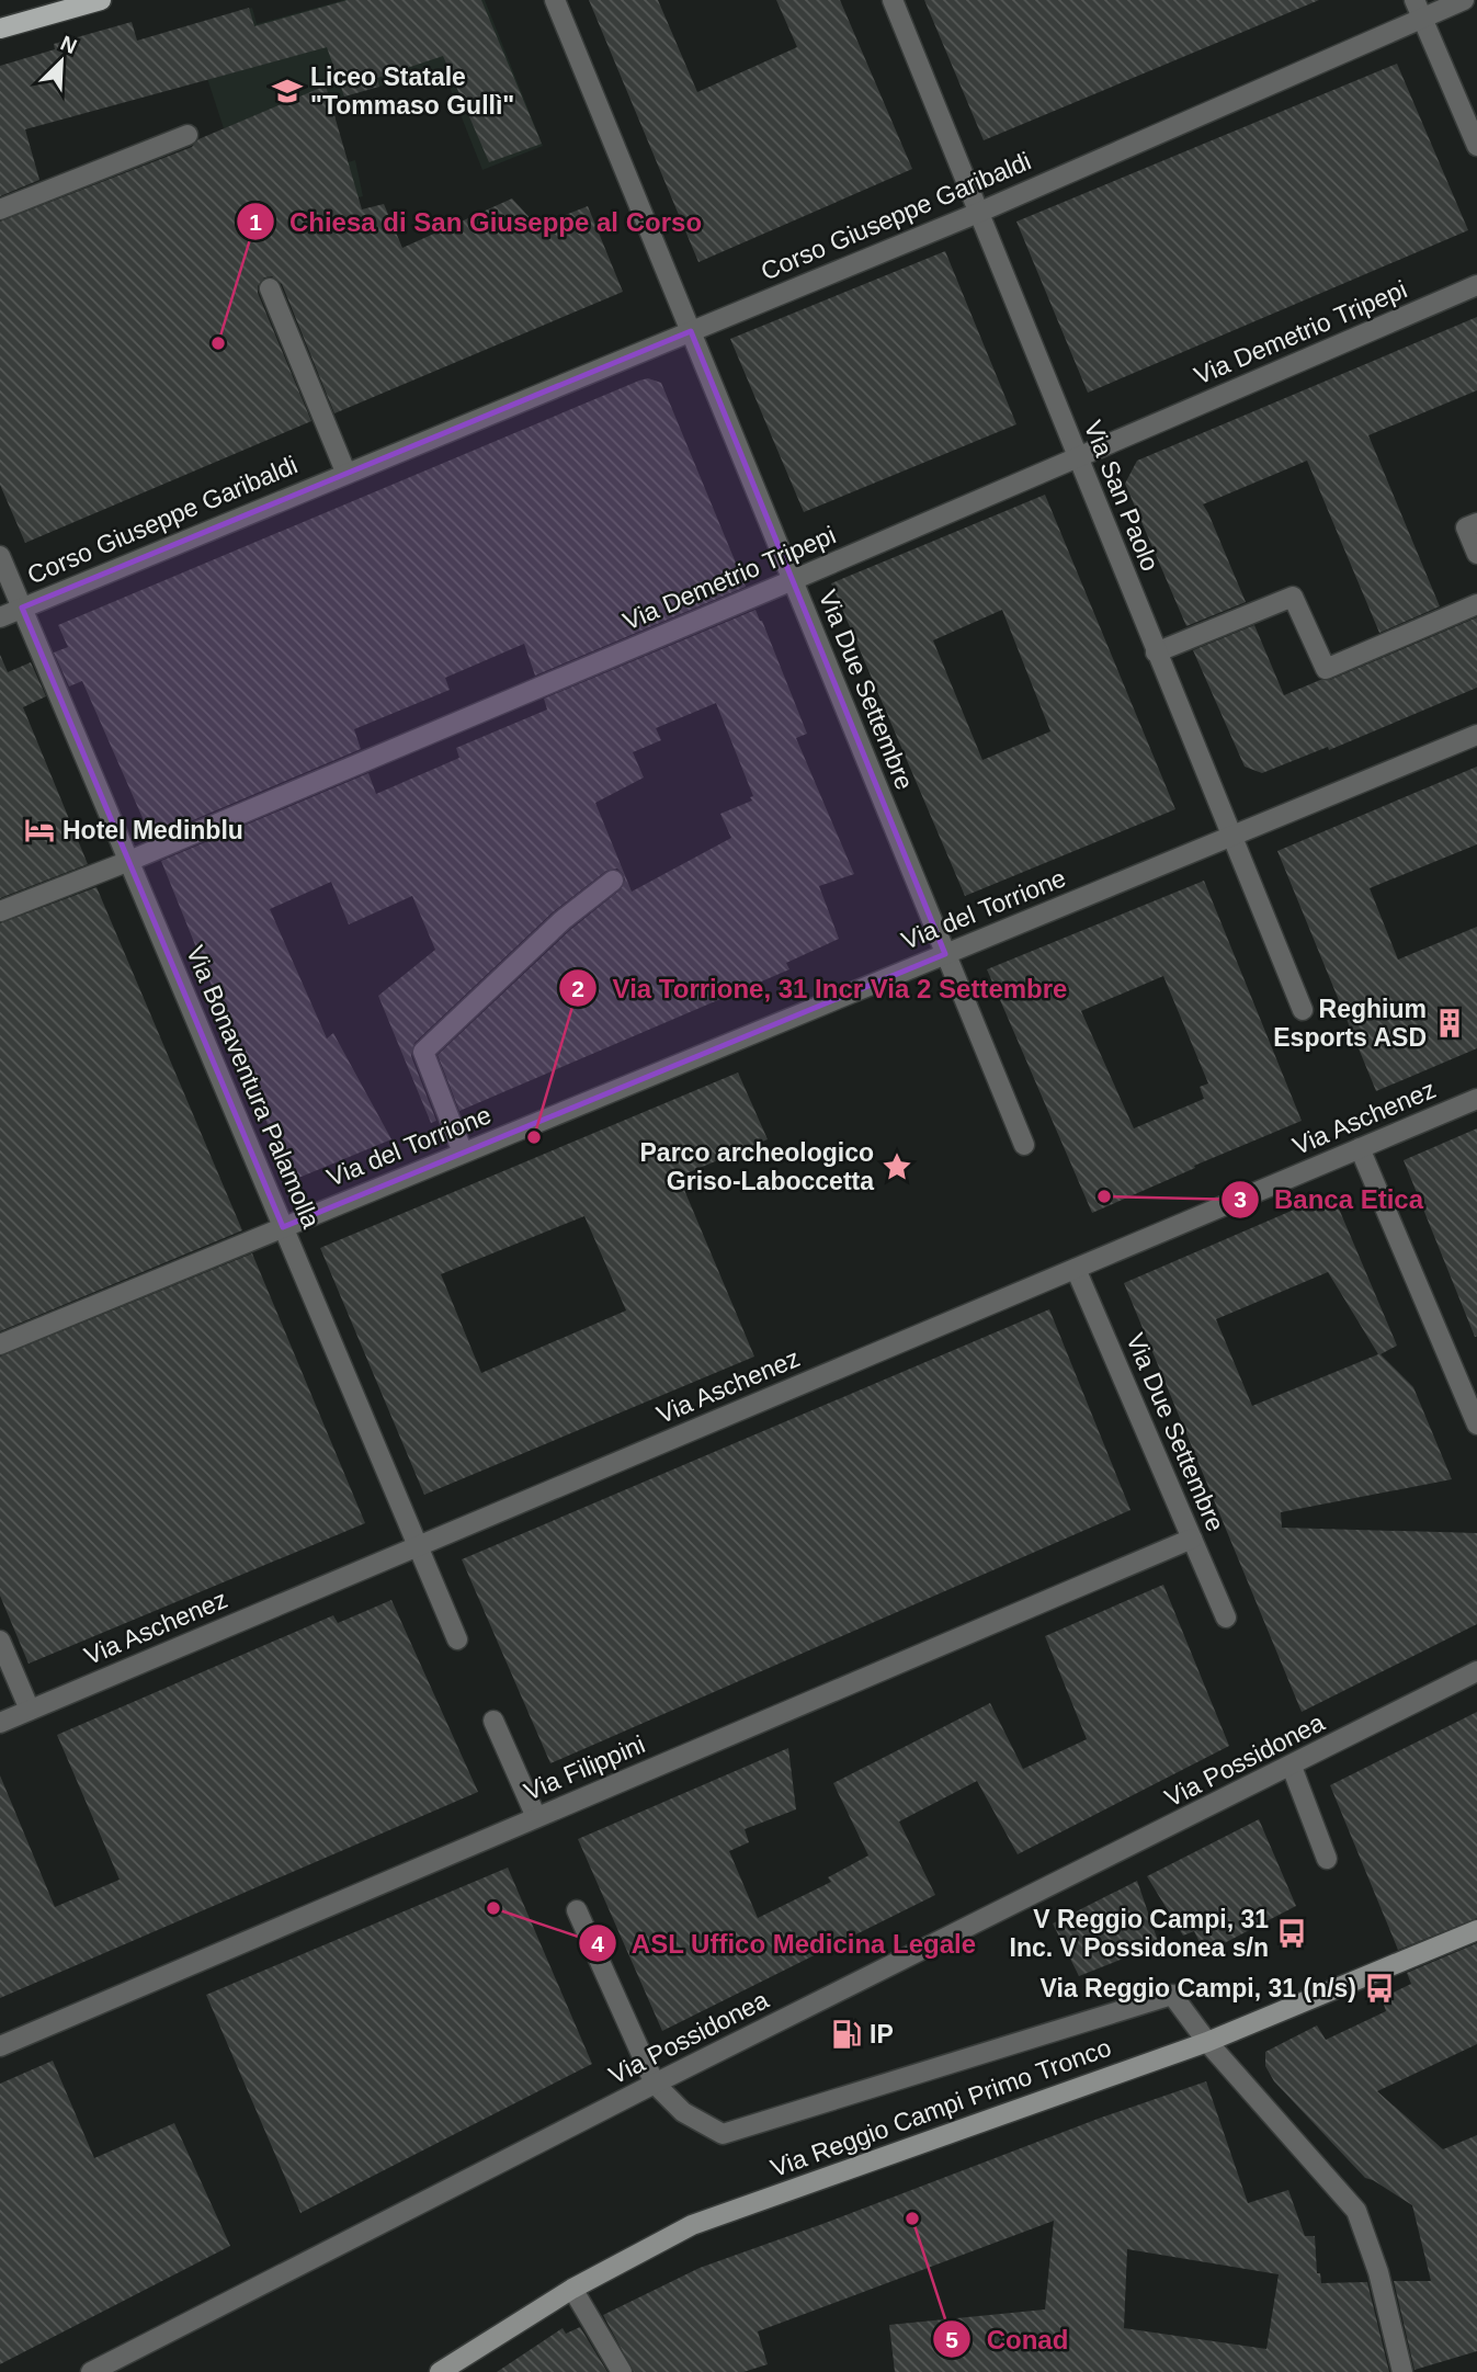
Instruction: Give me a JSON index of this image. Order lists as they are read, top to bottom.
{
  "streets": {
    "street": [
      "Corso Giuseppe Garibaldi",
      "Via Demetrio Tripepi",
      "Via San Paolo",
      "Via Due Settembre",
      "Via del Torrione",
      "Via Bonaventura Palamolla",
      "Via Aschenez",
      "Via Possidonea",
      "Via Filippini",
      "Via Reggio Campi Primo Tronco"
    ]
  },
  "crossings": [
    ["Corso Giuseppe Garibaldi", "Via San Paolo"],
    ["Corso Giuseppe Garibaldi", "Via Due Settembre"],
    ["Corso Giuseppe Garibaldi", "Via Bonaventura Palamolla"],
    ["Via Demetrio Tripepi", "Via San Paolo"],
    ["Via Demetrio Tripepi", "Via Due Settembre"],
    ["Via Demetrio Tripepi", "Via Bonaventura Palamolla"],
    ["Via San Paolo", "Via del Torrione"],
    ["Via Due Settembre", "Via del Torrione"],
    ["Via Due Settembre", "Via Aschenez"],
    ["Via Due Settembre", "Via Filippini"],
    ["Via del Torrione", "Via Bonaventura Palamolla"],
    ["Via Bonaventura Palamolla", "Via Aschenez"]
  ],
  "places": {
    "school or university": ["Liceo Statale \"Tommaso Gullì\""],
    "other": [
      "Chiesa di San Giuseppe al Corso",
      "Via Torrione, 31 Incr Via 2 Settembre",
      "Banca Etica",
      "ASL Uffico Medicina Legale",
      "Conad"
    ],
    "hotel": ["Hotel Medinblu"],
    "building": ["Reghium Esports ASD"],
    "place": ["Parco archeologico Griso-Laboccetta"],
    "bus stop": ["V Reggio Campi, 31 Inc. V Possidonea s/n", "Via Reggio Campi, 31 (n/s)"],
    "fuel station": ["IP"]
  },
  "north": "top right"
}
